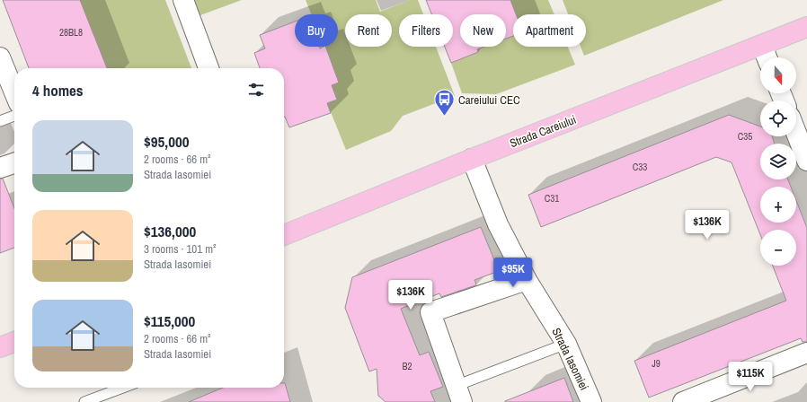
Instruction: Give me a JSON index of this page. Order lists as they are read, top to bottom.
{
  "streets": {
    "main road": ["Strada Careiului"],
    "street": ["Strada Iasomiei"]
  },
  "crossings": [
    ["Strada Careiului", "Strada Iasomiei"]
  ],
  "places": {
    "bus stop": ["Careiului CEC"]
  },
  "house_numbers": [
    "28BL8",
    "C35",
    "C33",
    "C31",
    "J9",
    "B2"
  ],
  "north": "bottom",
  "page": {
    "chip": [
      "Buy",
      "Rent",
      "Filters",
      "New",
      "Apartment"
    ],
    "map_buttons": ["+", "−"],
    "heading": "4 homes",
    "list": [
      {
        "name": "$95,000",
        "note": "2 rooms · 66 m² · Strada Iasomiei"
      },
      {
        "name": "$136,000",
        "note": "3 rooms · 101 m² · Strada Iasomiei"
      },
      {
        "name": "$115,000",
        "note": "2 rooms · 66 m² · Strada Iasomiei"
      }
    ],
    "price": [
      "$136K",
      "$95K",
      "$136K",
      "$115K"
    ]
  }
}
